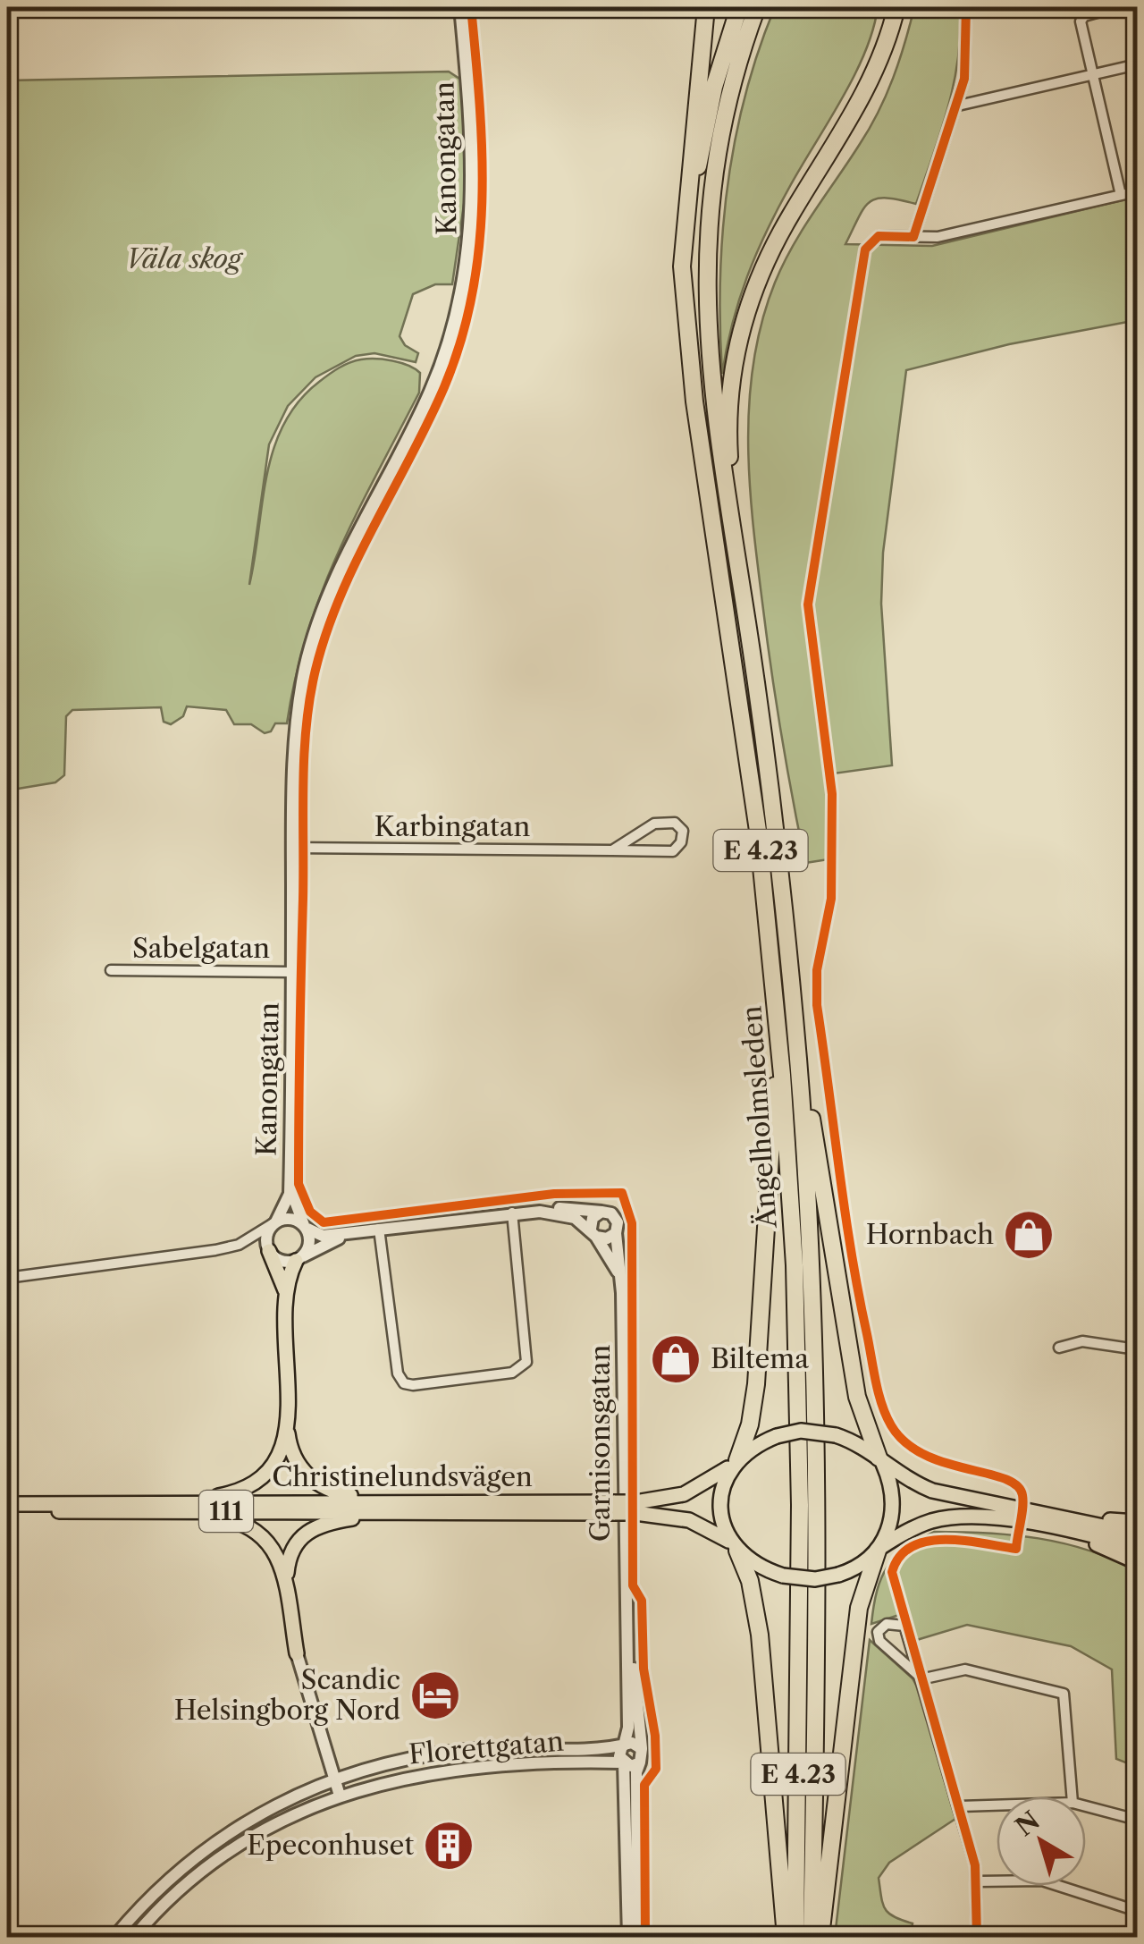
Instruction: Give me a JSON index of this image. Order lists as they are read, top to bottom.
{
  "streets": {
    "highway": ["E 4.23", "Ängelholmsleden"],
    "main road": ["Christinelundsvägen", "111"],
    "street": [
      "Kanongatan",
      "Karbingatan",
      "Sabelgatan",
      "Garnisonsgatan",
      "Florettgatan"
    ]
  },
  "crossings": [
    ["Kanongatan", "Karbingatan"],
    ["Kanongatan", "Sabelgatan"],
    ["E 4.23", "Ängelholmsleden"],
    ["Garnisonsgatan", "Florettgatan"],
    ["Christinelundsvägen", "111"]
  ],
  "parks": ["Väla skog"],
  "places": {
    "shop": ["Hornbach", "Biltema"],
    "hotel": ["Scandic Helsingborg Nord"],
    "building": ["Epeconhuset"]
  },
  "north": "top left"
}
